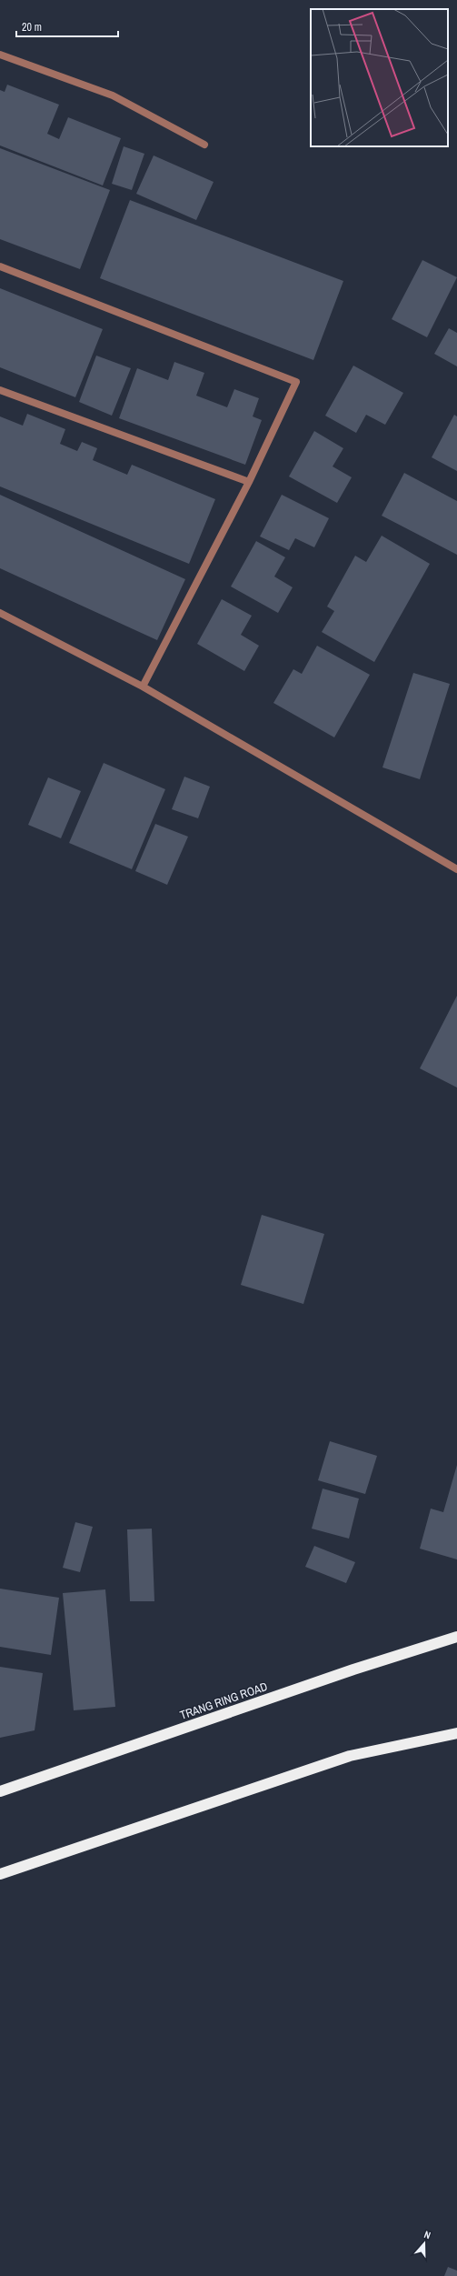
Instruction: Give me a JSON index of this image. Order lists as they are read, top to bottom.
{
  "streets": {
    "highway": ["TRANG RING ROAD"]
  },
  "scale_bar": "20 m",
  "north": "top"
}
